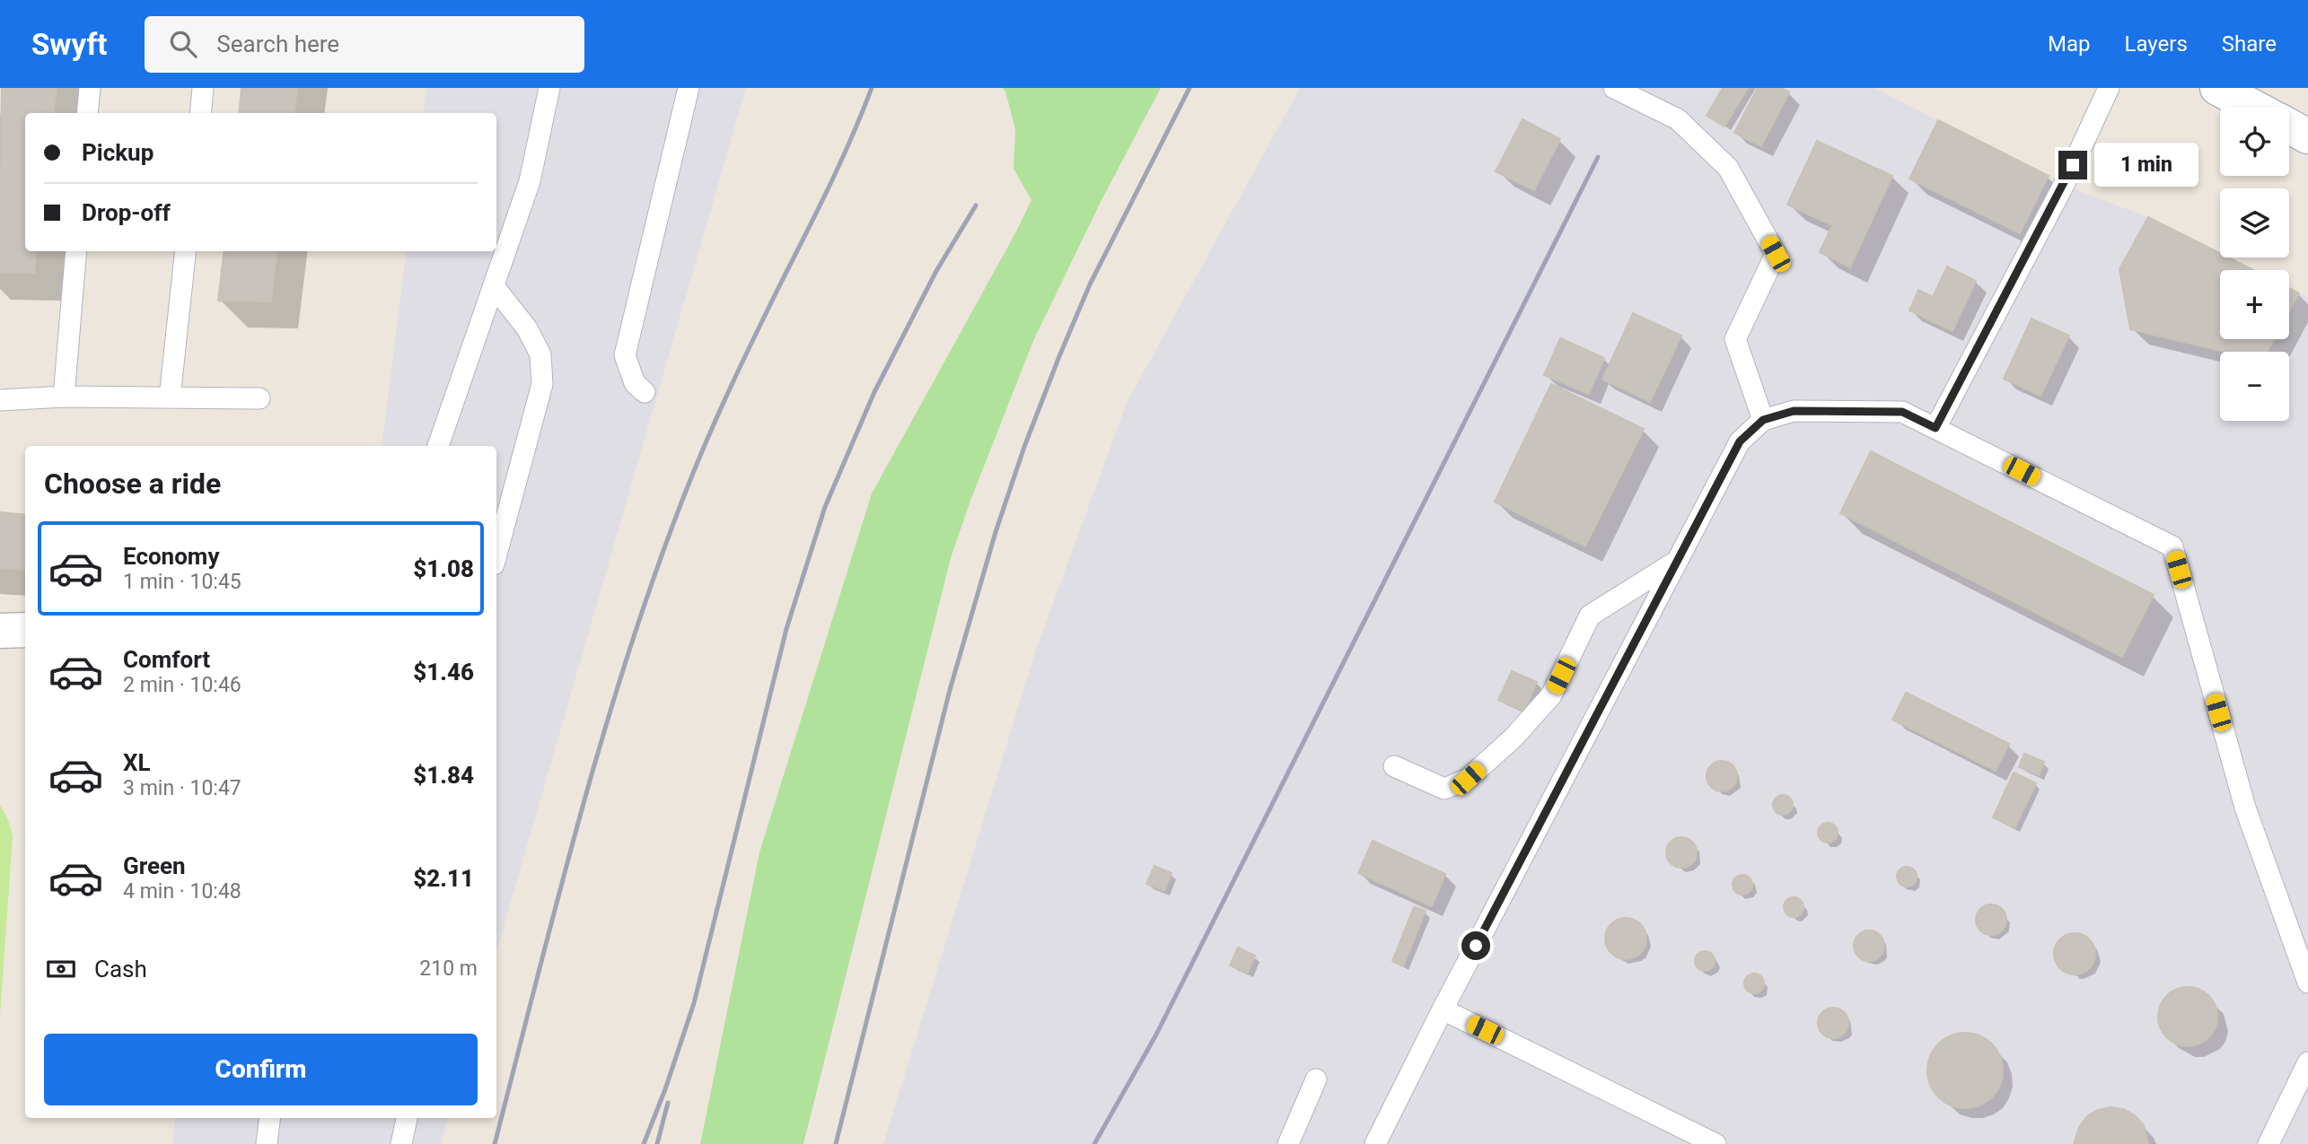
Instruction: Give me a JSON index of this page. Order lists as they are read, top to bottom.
{
  "page": {
    "header": "Swyft",
    "search": "Search here",
    "nav": ["Map", "Layers", "Share"],
    "map_buttons": ["+", "−"],
    "banner": ["Pickup", "Drop-off"],
    "bubble": "1 min",
    "heading": "Choose a ride",
    "list": [
      {
        "name": "Economy",
        "note": "1 min · 10:45",
        "value": "$1.08"
      },
      {
        "name": "Comfort",
        "note": "2 min · 10:46",
        "value": "$1.46"
      },
      {
        "name": "XL",
        "note": "3 min · 10:47",
        "value": "$1.84"
      },
      {
        "name": "Green",
        "note": "4 min · 10:48",
        "value": "$2.11"
      }
    ],
    "pay": ["Cash", "210 m"],
    "buttons": "Confirm"
  }
}
